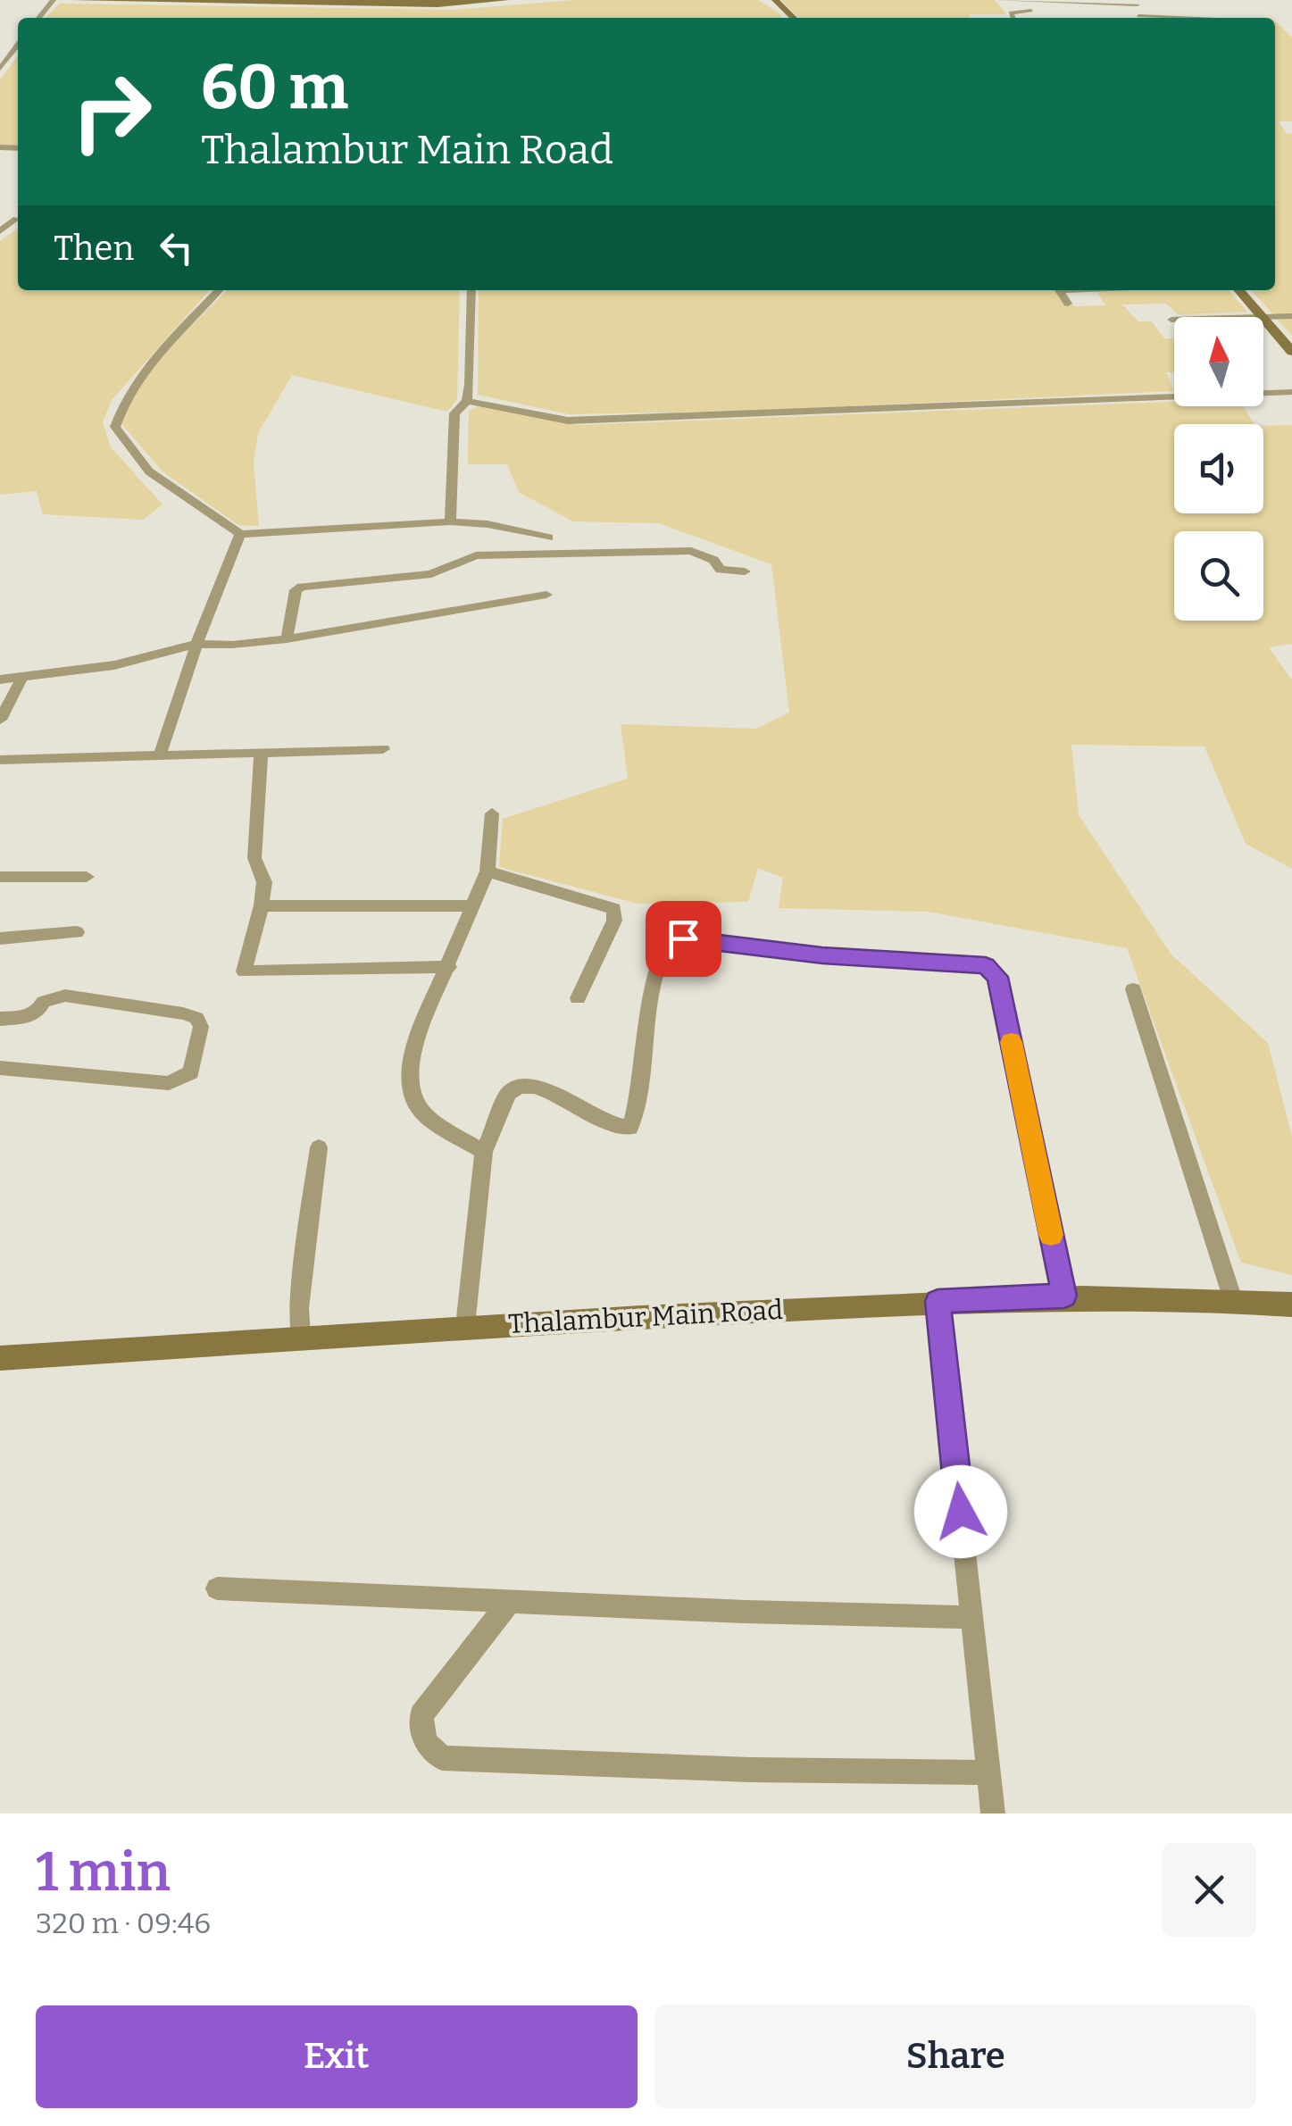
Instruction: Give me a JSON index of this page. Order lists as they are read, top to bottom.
{
  "streets": {
    "street": ["Thalambur Main Road"]
  },
  "north": "top",
  "page": {
    "turn": ["60 m", "Thalambur Main Road"],
    "then": "Then",
    "heading": ["1 min", "320 m · 09:46"],
    "buttons": ["Exit", "Share"]
  }
}
